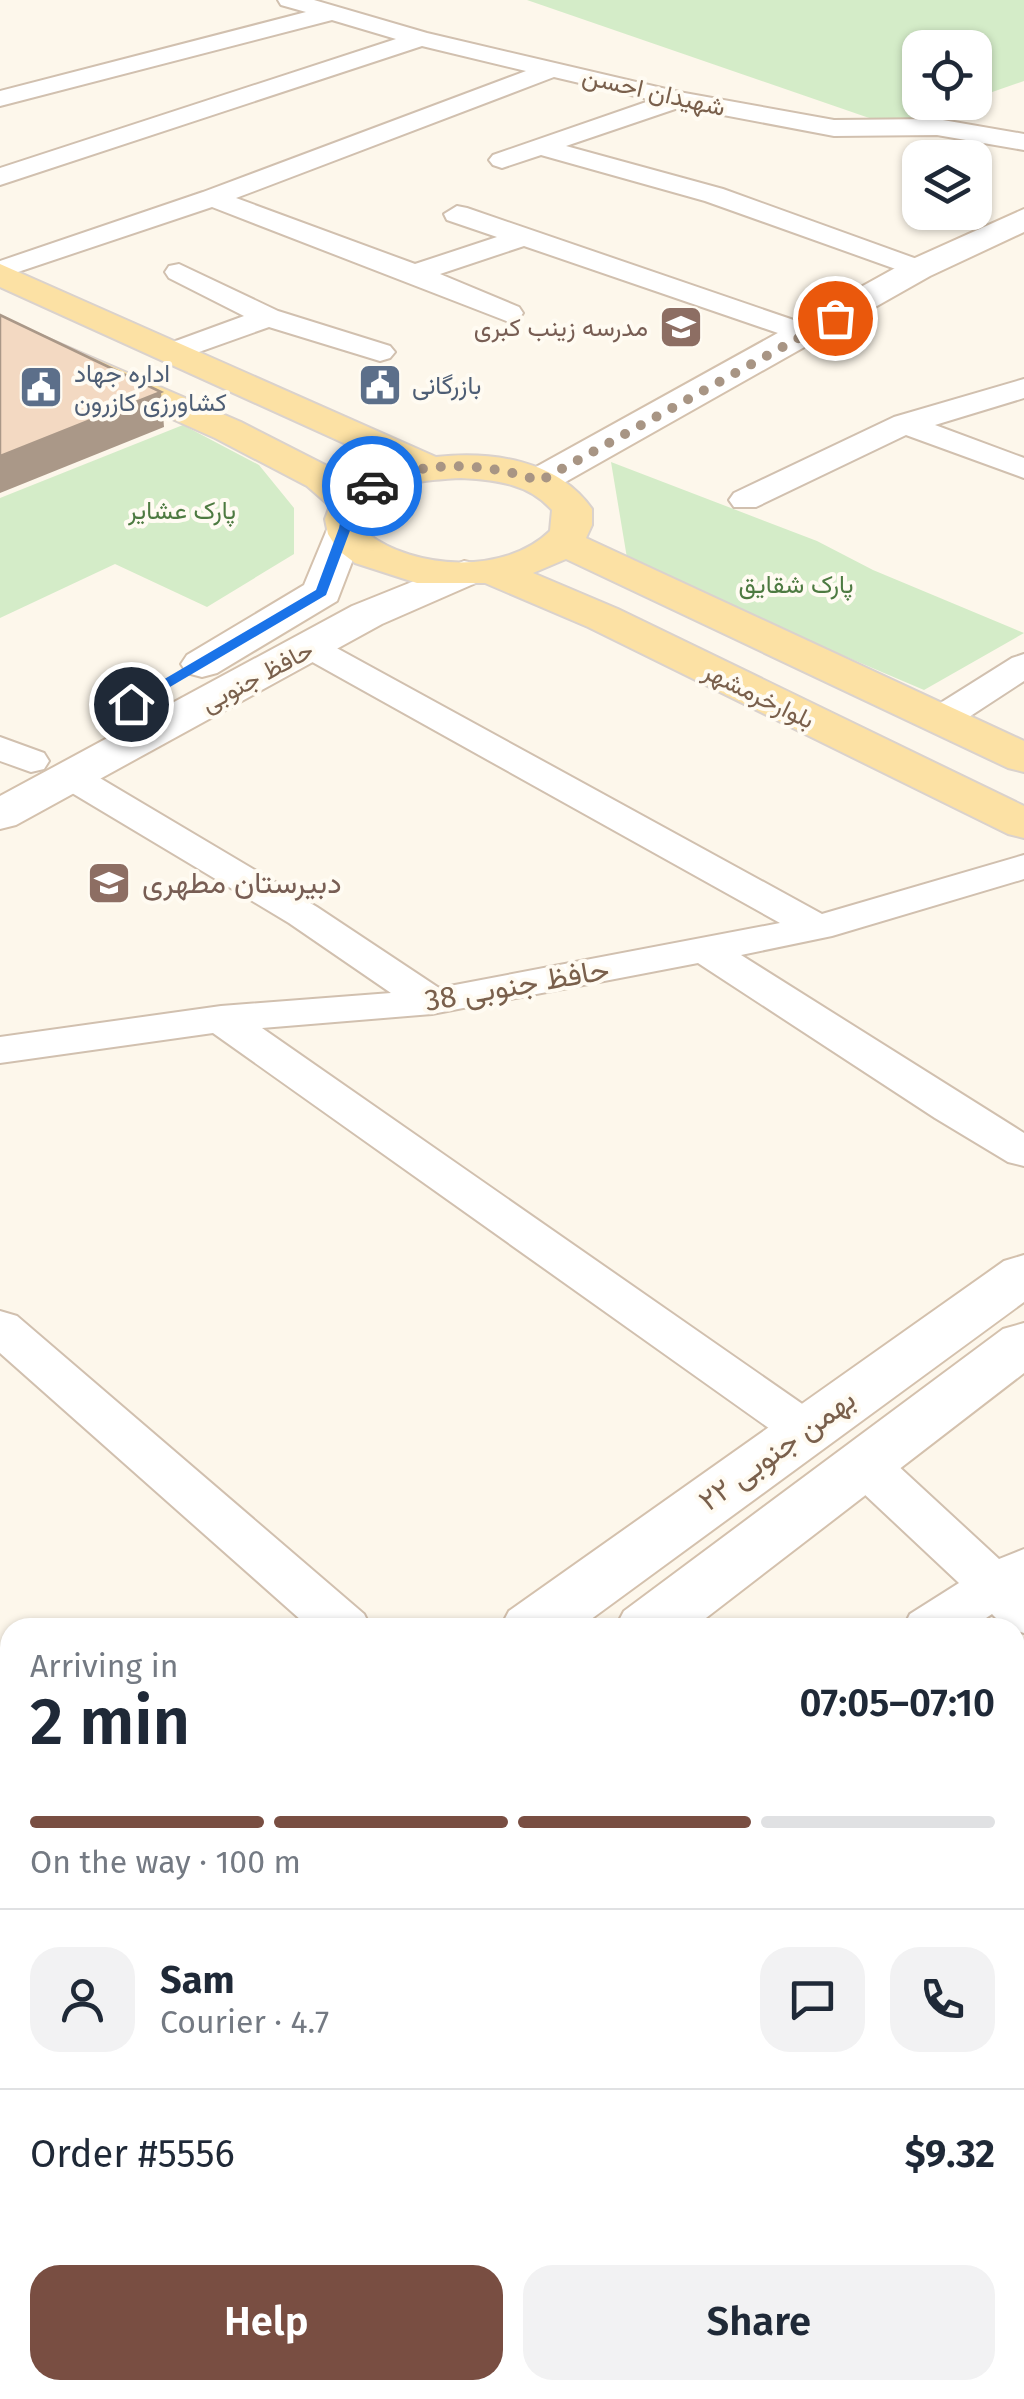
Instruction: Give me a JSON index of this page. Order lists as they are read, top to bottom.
{
  "streets": {
    "main road": ["بلوارخرمشهر"],
    "street": [
      "شهیدان احسن",
      "حافظ جنوبی",
      "حافظ جنوبی 38",
      "۲۲ بهمن جنوبی"
    ]
  },
  "crossings": [
    ["حافظ جنوبی", "بلوارخرمشهر"]
  ],
  "parks": ["پارک عشایر", "پارک شقایق"],
  "places": {
    "school or university": ["مدرسه زینب کبری", "دبیرستان مطهری"],
    "public building": ["بازرگانی", "اداره جهاد کشاورزی کازرون"]
  },
  "page": {
    "heading": ["2 min", "Arriving in", "07:05–07:10"],
    "panel": [
      "Sam",
      "Courier · 4.7",
      "Order #5556",
      "$9.32"
    ],
    "bar": "On the way · 100 m",
    "buttons": ["Help", "Share"]
  }
}
